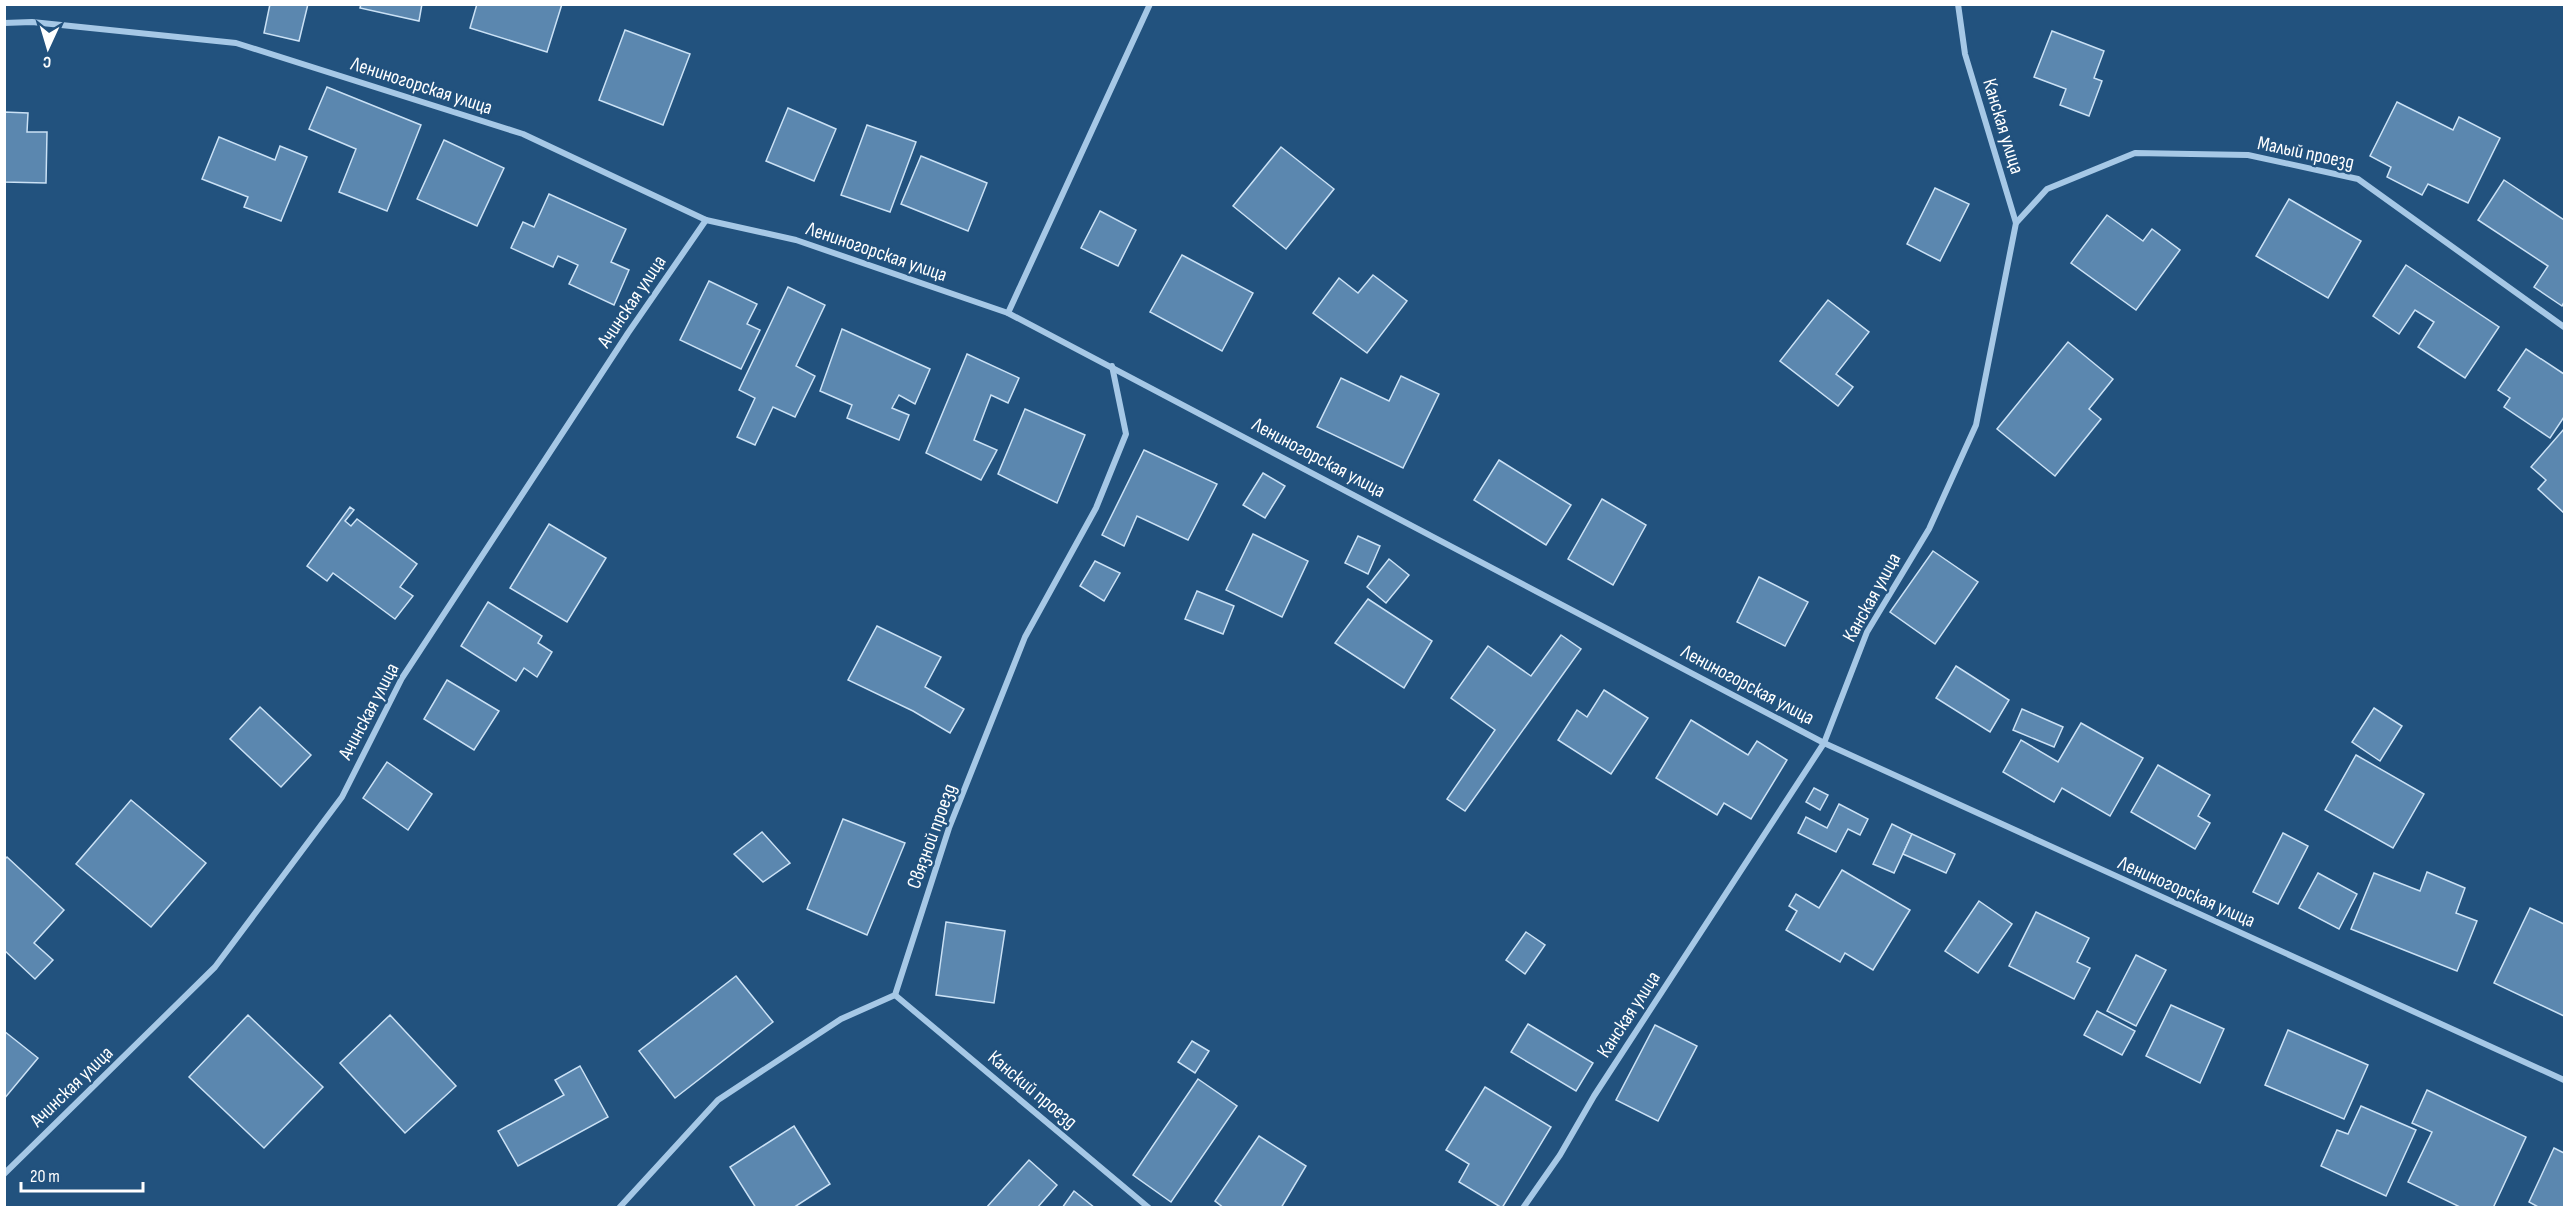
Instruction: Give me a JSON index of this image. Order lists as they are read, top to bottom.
{
  "streets": {
    "street": [
      "Лениногорская улица",
      "Канская улица",
      "Малый проезд",
      "Ачинская улица",
      "Связной проезд",
      "Канский проезд"
    ]
  },
  "crossings": [
    ["Лениногорская улица", "Канская улица"],
    ["Лениногорская улица", "Ачинская улица"],
    ["Лениногорская улица", "Связной проезд"],
    ["Канская улица", "Малый проезд"],
    ["Связной проезд", "Канский проезд"]
  ],
  "scale_bar": "20 m",
  "north": "bottom"
}
